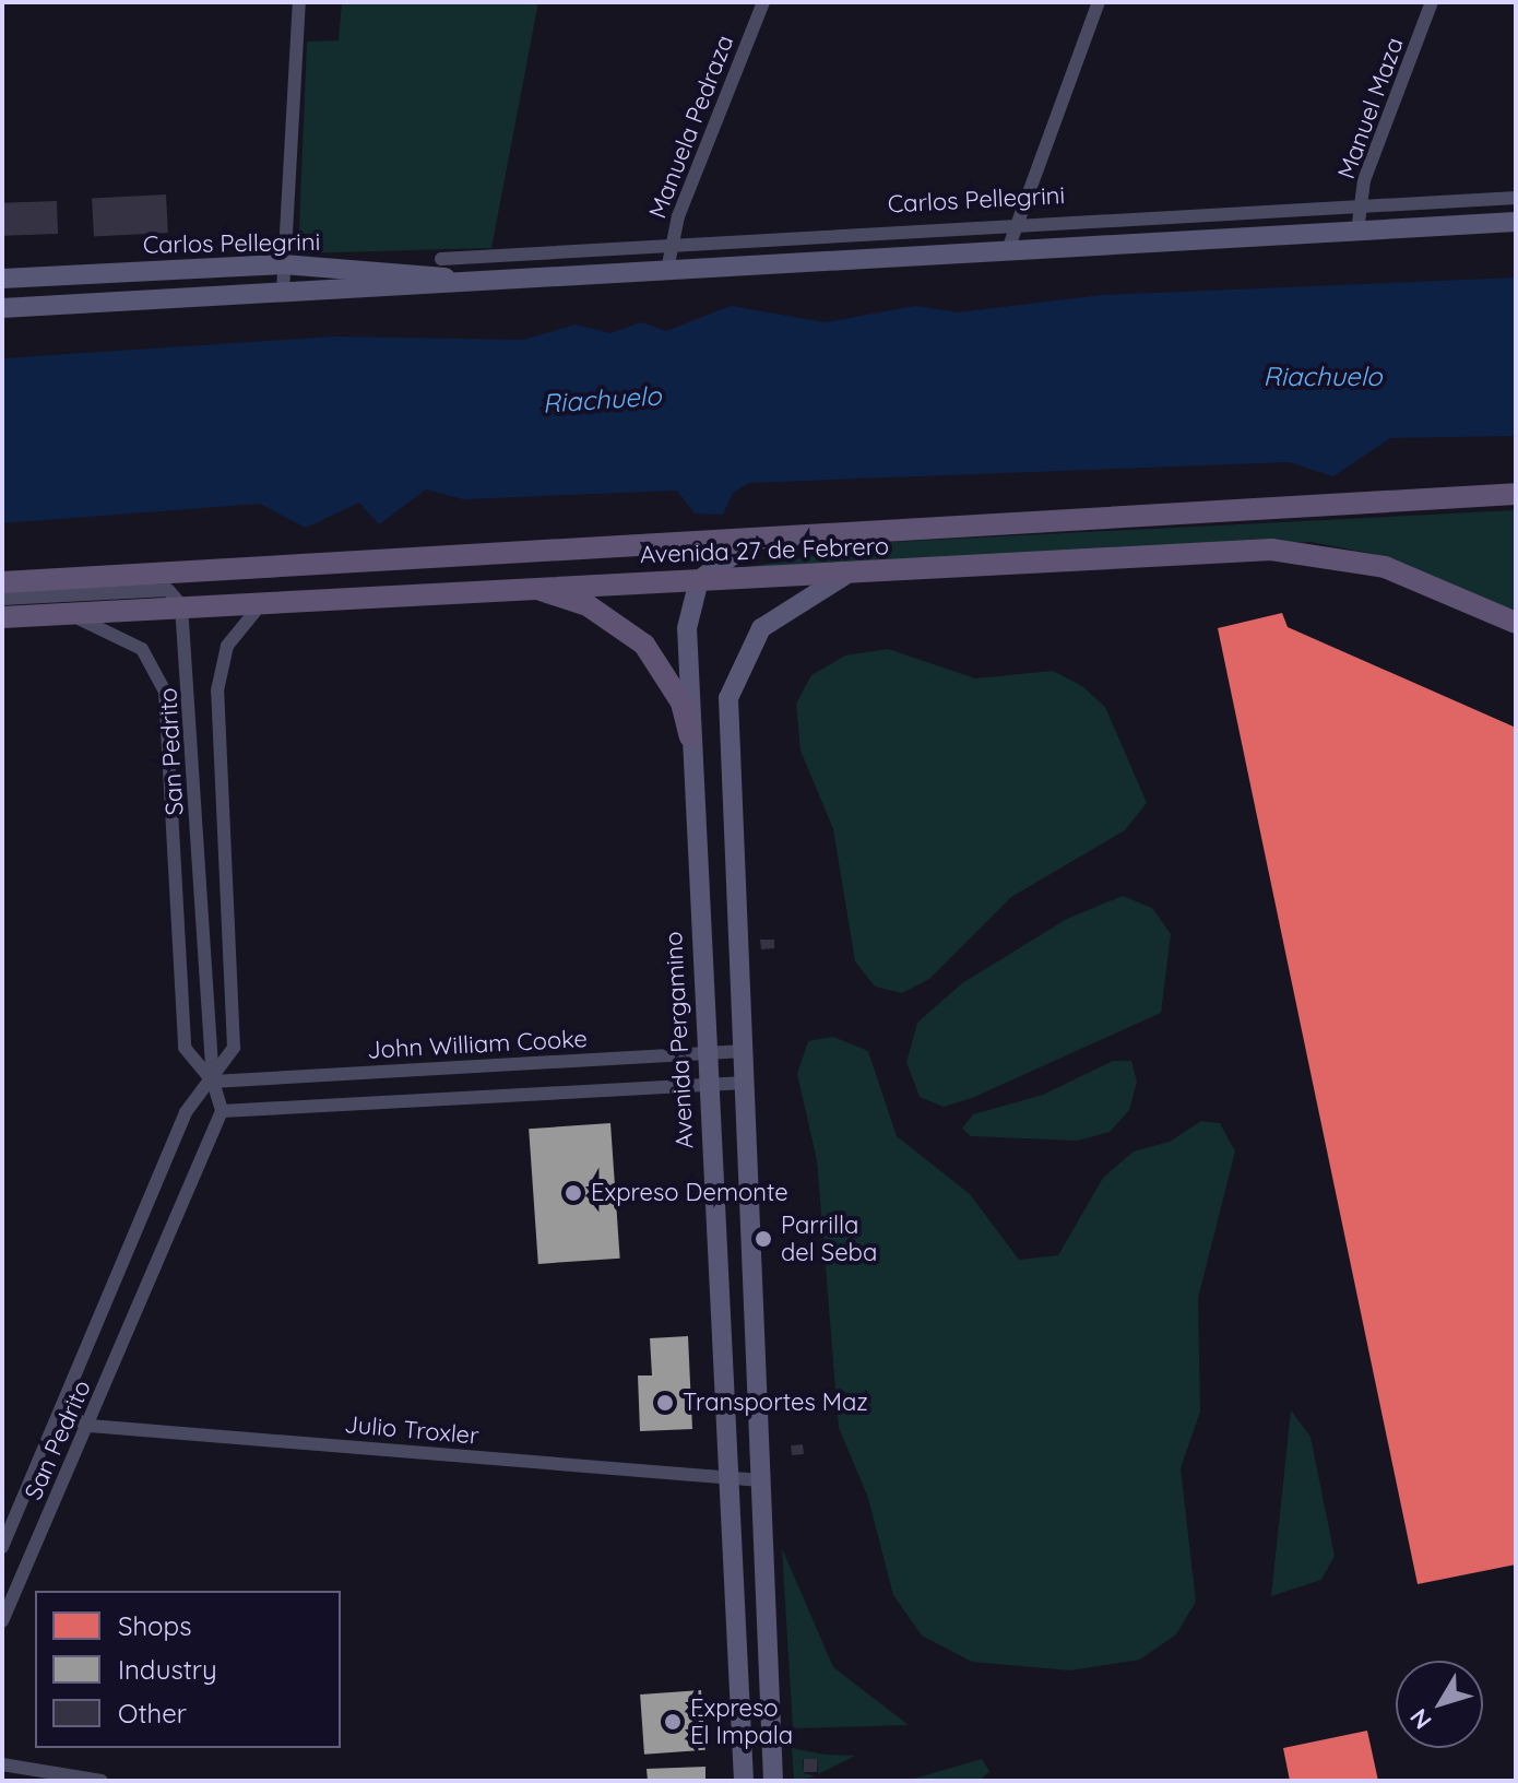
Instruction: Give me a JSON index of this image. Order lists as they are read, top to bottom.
{
  "streets": {
    "main road": ["Carlos Pellegrini", "Avenida 27 de Febrero", "Avenida Pergamino"],
    "street": [
      "Manuel Maza",
      "Manuela Pedraza",
      "San Pedrito",
      "John William Cooke",
      "Julio Troxler"
    ]
  },
  "crossings": [
    ["Manuel Maza", "Carlos Pellegrini"],
    ["Manuela Pedraza", "Carlos Pellegrini"],
    ["Avenida 27 de Febrero", "San Pedrito"],
    ["Avenida 27 de Febrero", "Avenida Pergamino"],
    ["San Pedrito", "John William Cooke"],
    ["San Pedrito", "Julio Troxler"],
    ["Avenida Pergamino", "John William Cooke"],
    ["Avenida Pergamino", "Julio Troxler"]
  ],
  "water": ["Riachuelo"],
  "places": [
    "Expreso Demonte",
    "Parrilla del Seba",
    "Transportes Maz",
    "Expreso El Impala"
  ],
  "legend": ["Shops", "Industry", "Other"],
  "north": "bottom left"
}
